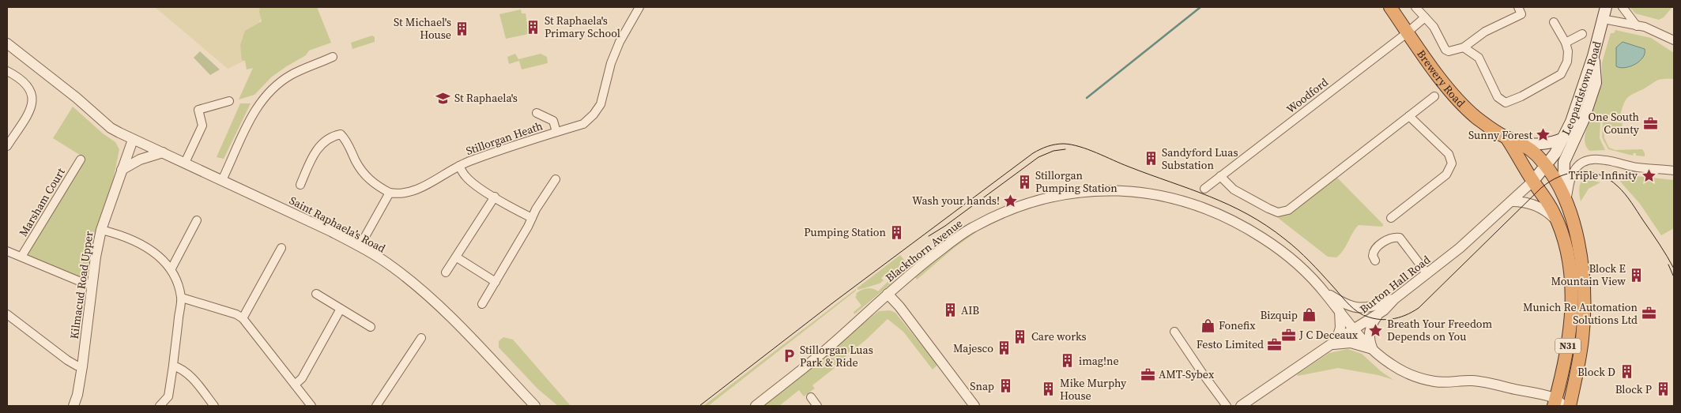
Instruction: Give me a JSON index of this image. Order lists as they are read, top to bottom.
{
  "streets": {
    "highway": ["Brewery Road", "N31"],
    "main road": ["Leopardstown Road"],
    "street": [
      "Woodford",
      "Stillorgan Heath",
      "Marsham Court",
      "Saint Raphaela’s Road",
      "Blackthorn Avenue",
      "Burton Hall Road",
      "Kilmacud Road Upper"
    ]
  },
  "crossings": [
    ["Brewery Road", "Leopardstown Road"],
    ["Brewery Road", "Woodford"],
    ["Brewery Road", "Burton Hall Road"],
    ["Brewery Road", "N31"],
    ["Leopardstown Road", "Burton Hall Road"],
    ["Leopardstown Road", "N31"],
    ["Saint Raphaela’s Road", "Kilmacud Road Upper"],
    ["Blackthorn Avenue", "Burton Hall Road"],
    ["Burton Hall Road", "N31"]
  ],
  "places": {
    "building": [
      "St Raphaela's Primary School",
      "St Michael's House",
      "Sandyford Luas Substation",
      "Stillorgan Pumping Station",
      "Pumping Station",
      "Block E Mountain View",
      "AIB",
      "Care works",
      "Majesco",
      "imag!ne",
      "Block D",
      "Snap",
      "Mike Murphy House",
      "Block P"
    ],
    "school or university": ["St Raphaela's"],
    "office": [
      "One South County",
      "Munich Re Automation Solutions Ltd",
      "J C Deceaux",
      "Festo Limited",
      "AMT-Sybex"
    ],
    "place": [
      "Sunny Forest",
      "Triple Infinity",
      "Wash your hands!",
      "Breath Your Freedom Depends on You"
    ],
    "shop": ["Bizquip", "Fonefix"],
    "parking": ["Stillorgan Luas Park & Ride"]
  }
}
